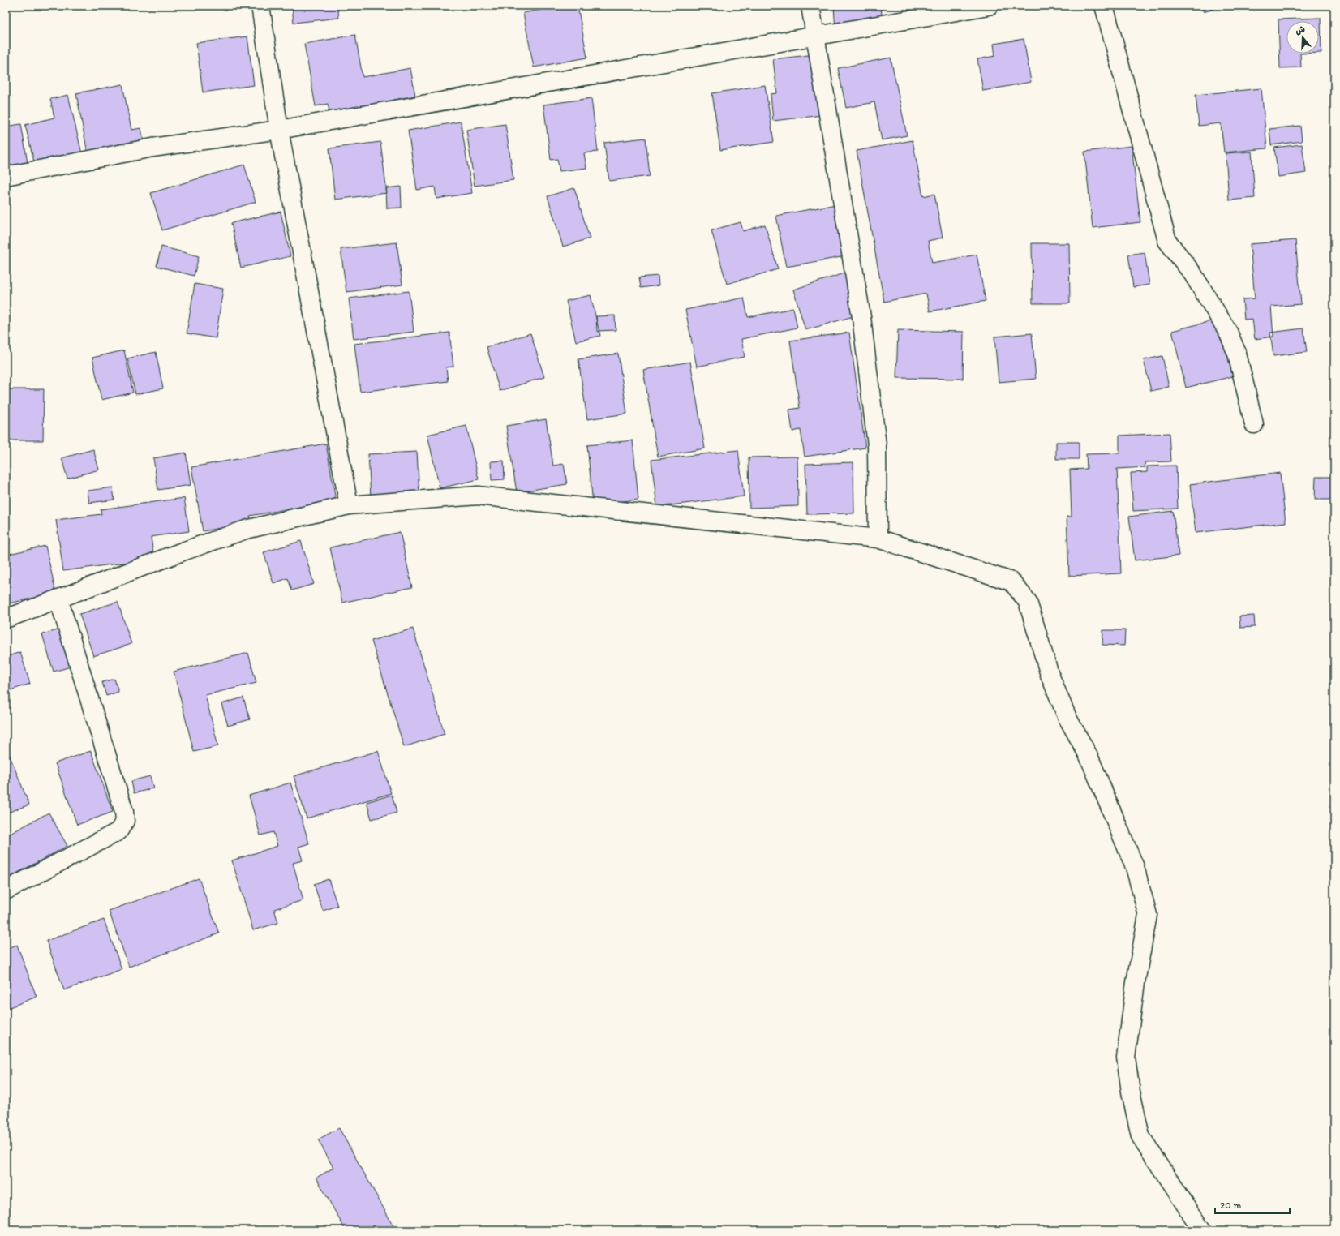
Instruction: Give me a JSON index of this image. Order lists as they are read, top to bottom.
{
  "scale_bar": "20 m",
  "north": "top"
}
